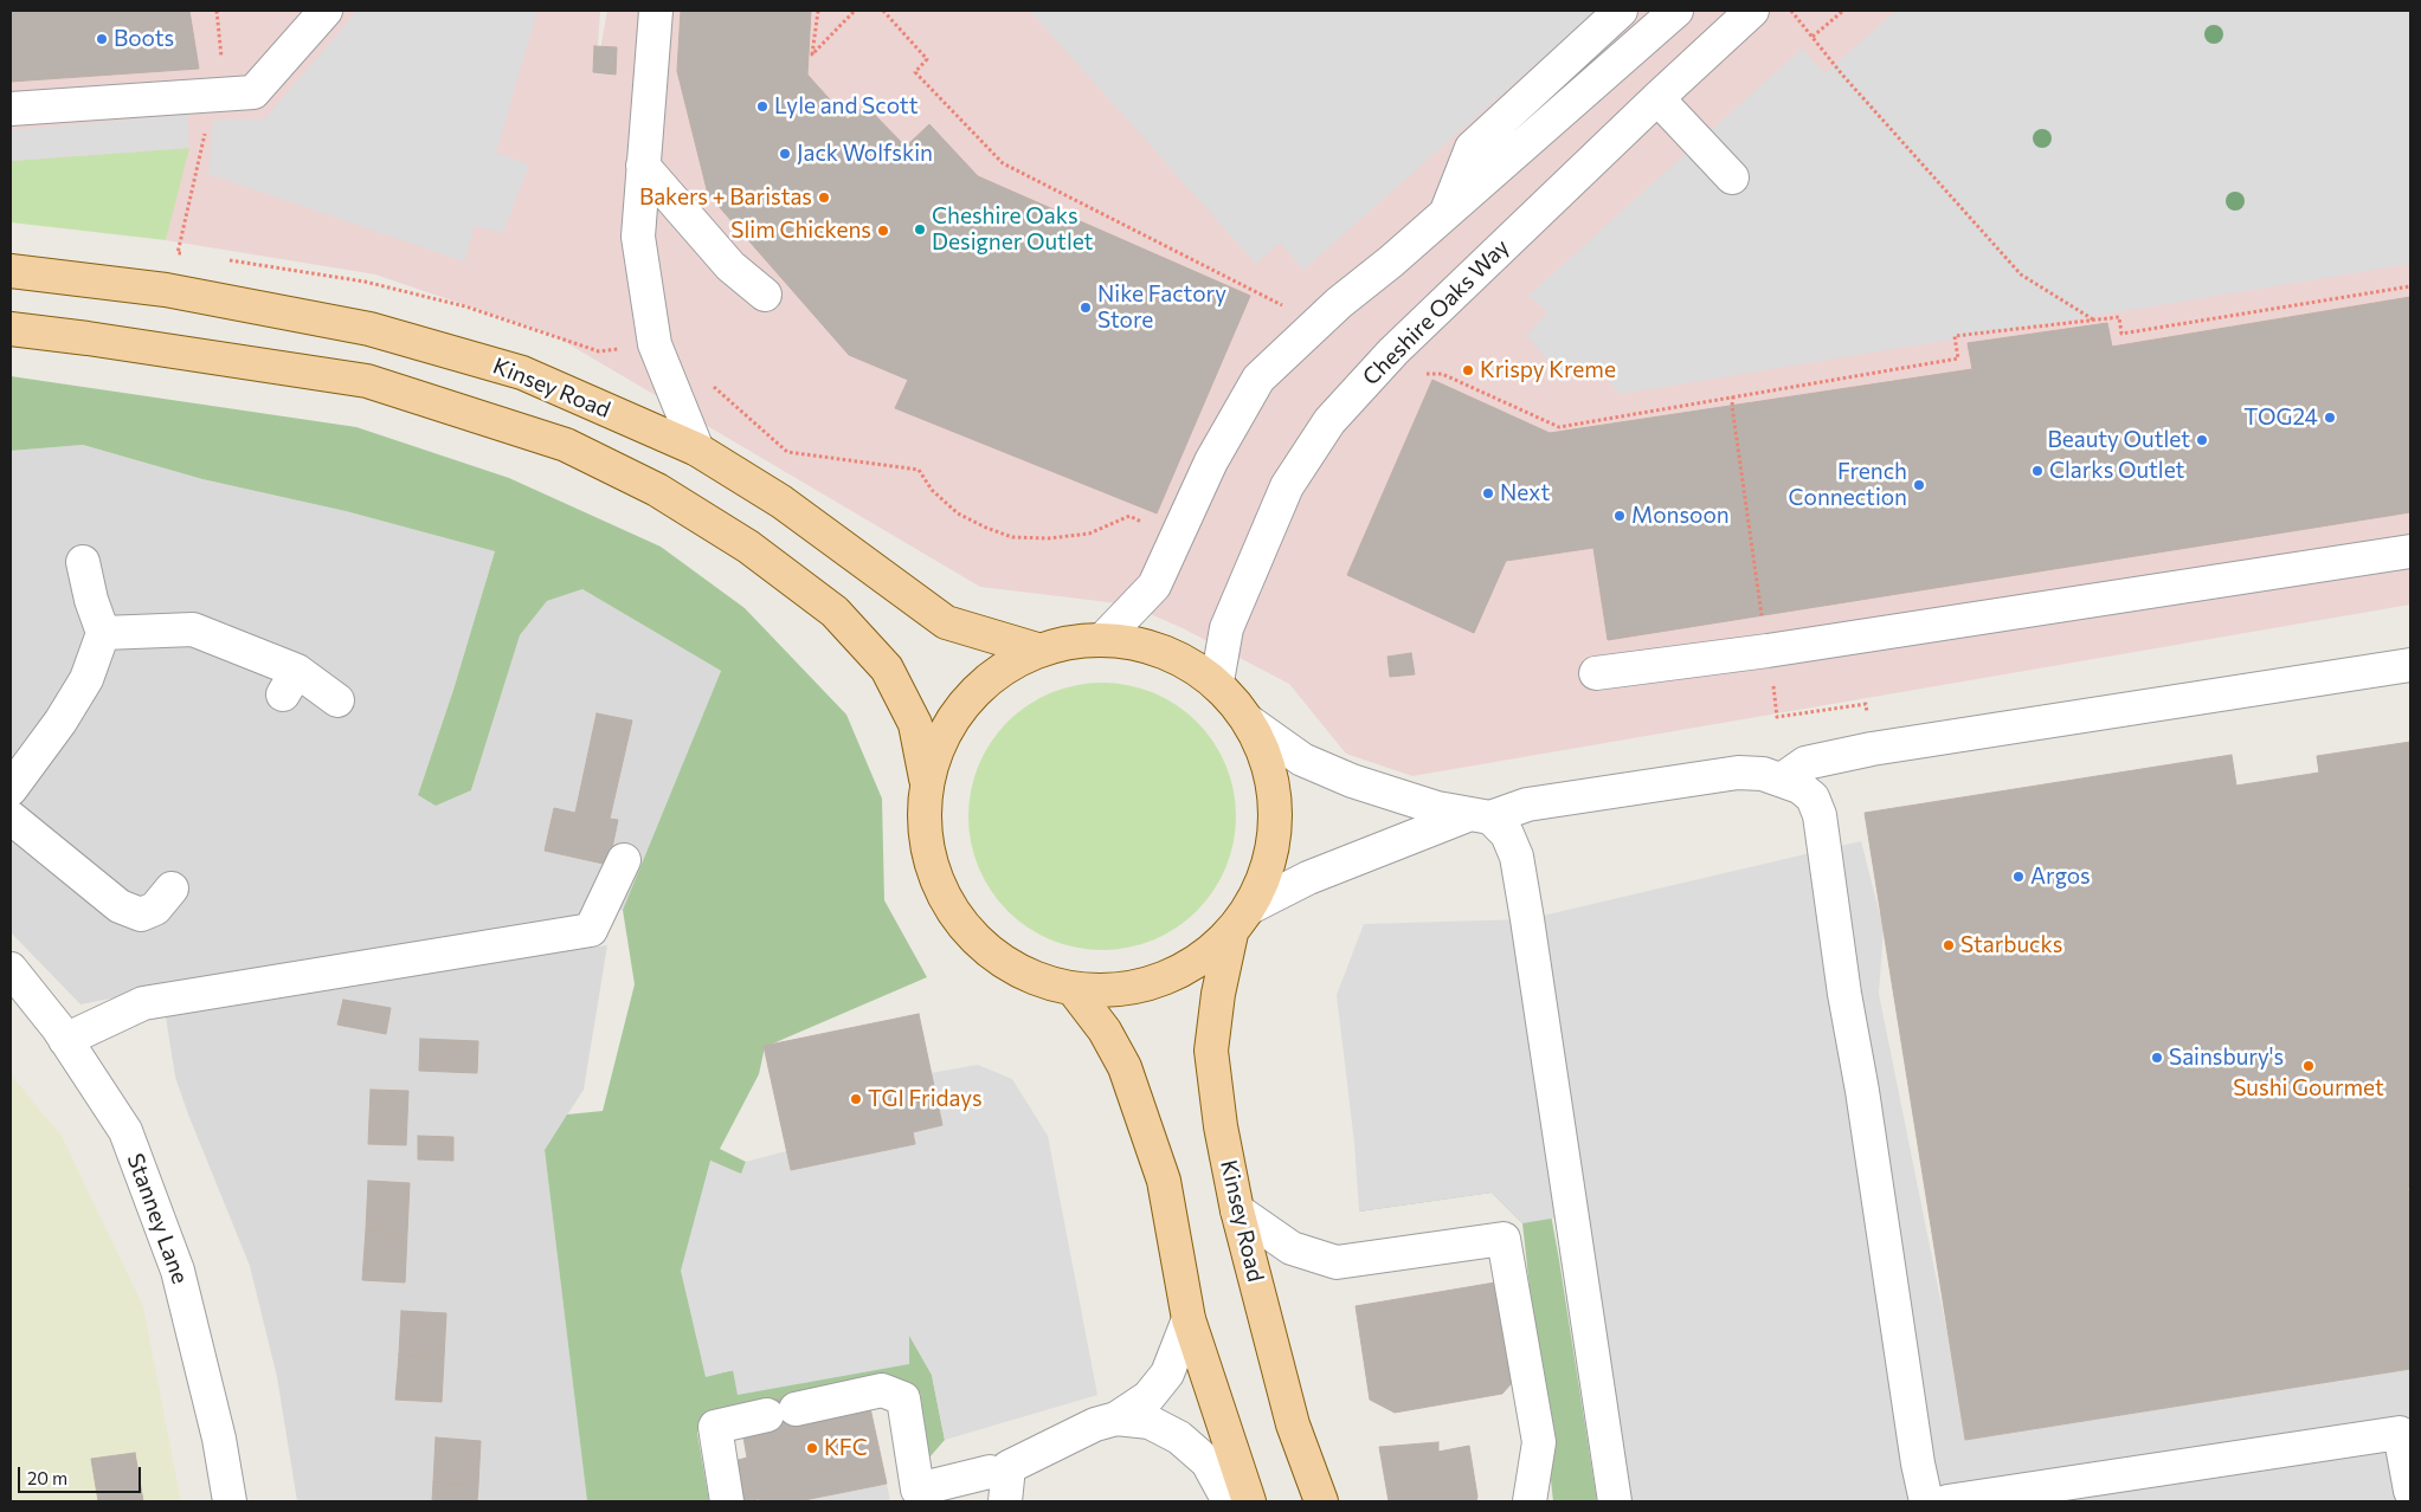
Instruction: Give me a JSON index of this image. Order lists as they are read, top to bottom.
{
  "streets": {
    "main road": ["Kinsey Road"],
    "street": ["Cheshire Oaks Way", "Stanney Lane"]
  },
  "places": [
    "Boots",
    "Lyle and Scott",
    "Jack Wolfskin",
    "Bakers + Baristas",
    "Cheshire Oaks Designer Outlet",
    "Slim Chickens",
    "Nike Factory Store",
    "Krispy Kreme",
    "TOG24",
    "Beauty Outlet",
    "Clarks Outlet",
    "French Connection",
    "Next",
    "Monsoon",
    "Argos",
    "Starbucks",
    "Sainsbury's",
    "Sushi Gourmet",
    "TGI Fridays",
    "KFC"
  ],
  "scale_bar": "20 m"
}
